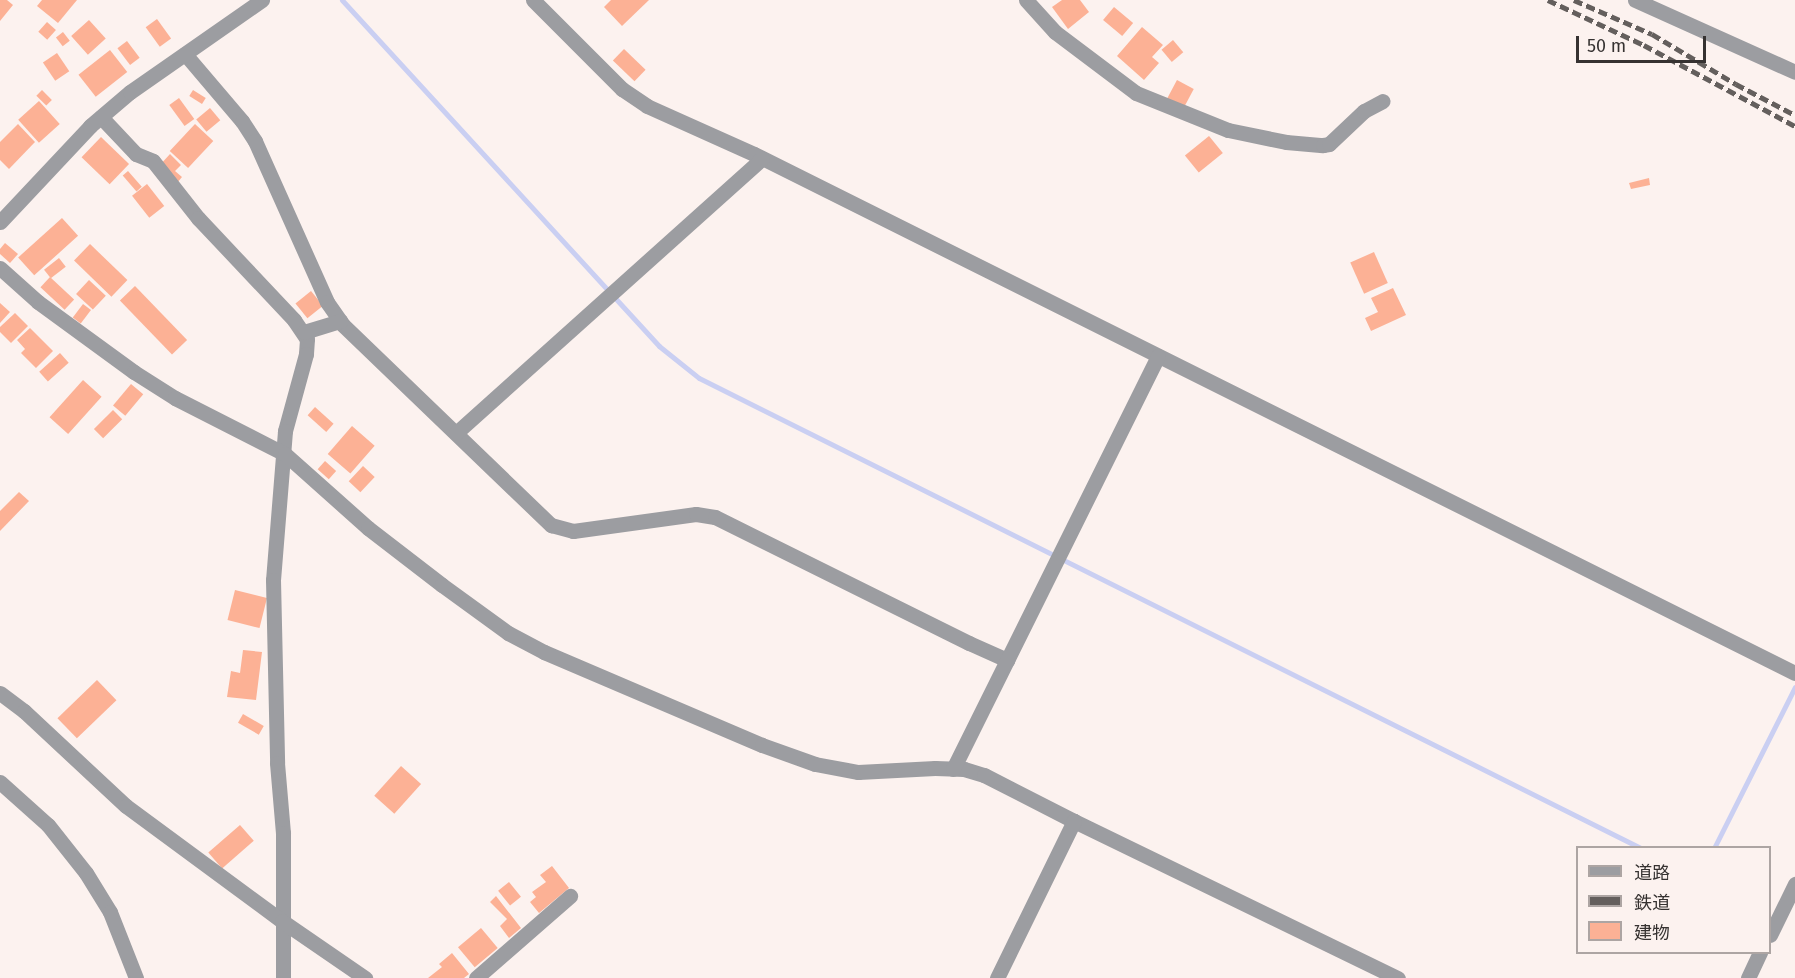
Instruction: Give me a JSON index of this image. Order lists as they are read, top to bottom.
{
  "legend": ["道路", "鉄道", "建物"],
  "scale_bar": "50 m"
}
